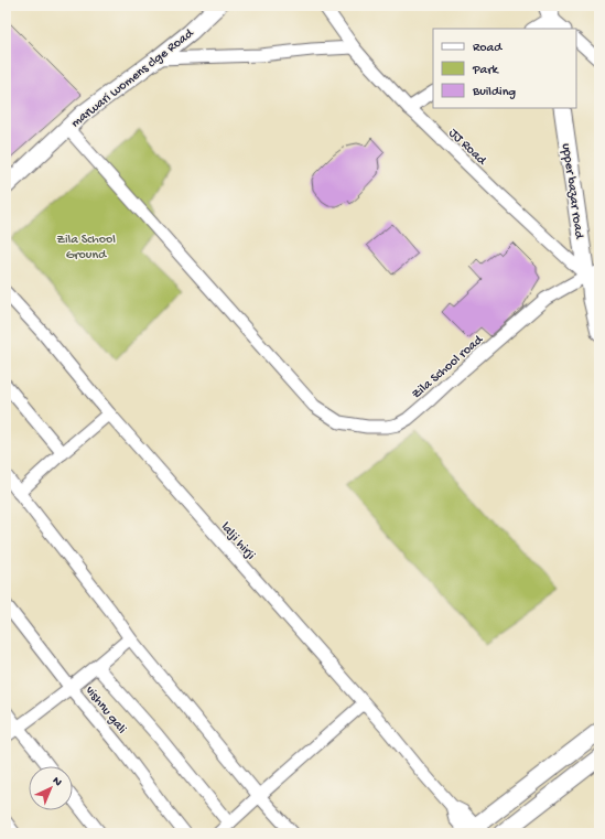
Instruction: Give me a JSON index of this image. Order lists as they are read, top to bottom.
{
  "streets": {
    "street": [
      "marwari womens clge Road",
      "JJ Road",
      "upper bazar road",
      "Zila School road",
      "lalji hirji",
      "vishnu gali"
    ]
  },
  "crossings": [
    ["marwari womens clge Road", "Zila School road"],
    ["JJ Road", "upper bazar road"],
    ["JJ Road", "Zila School road"],
    ["upper bazar road", "Zila School road"]
  ],
  "parks": ["Zila School Ground"],
  "legend": ["Road", "Park", "Building"],
  "north": "top right"
}
